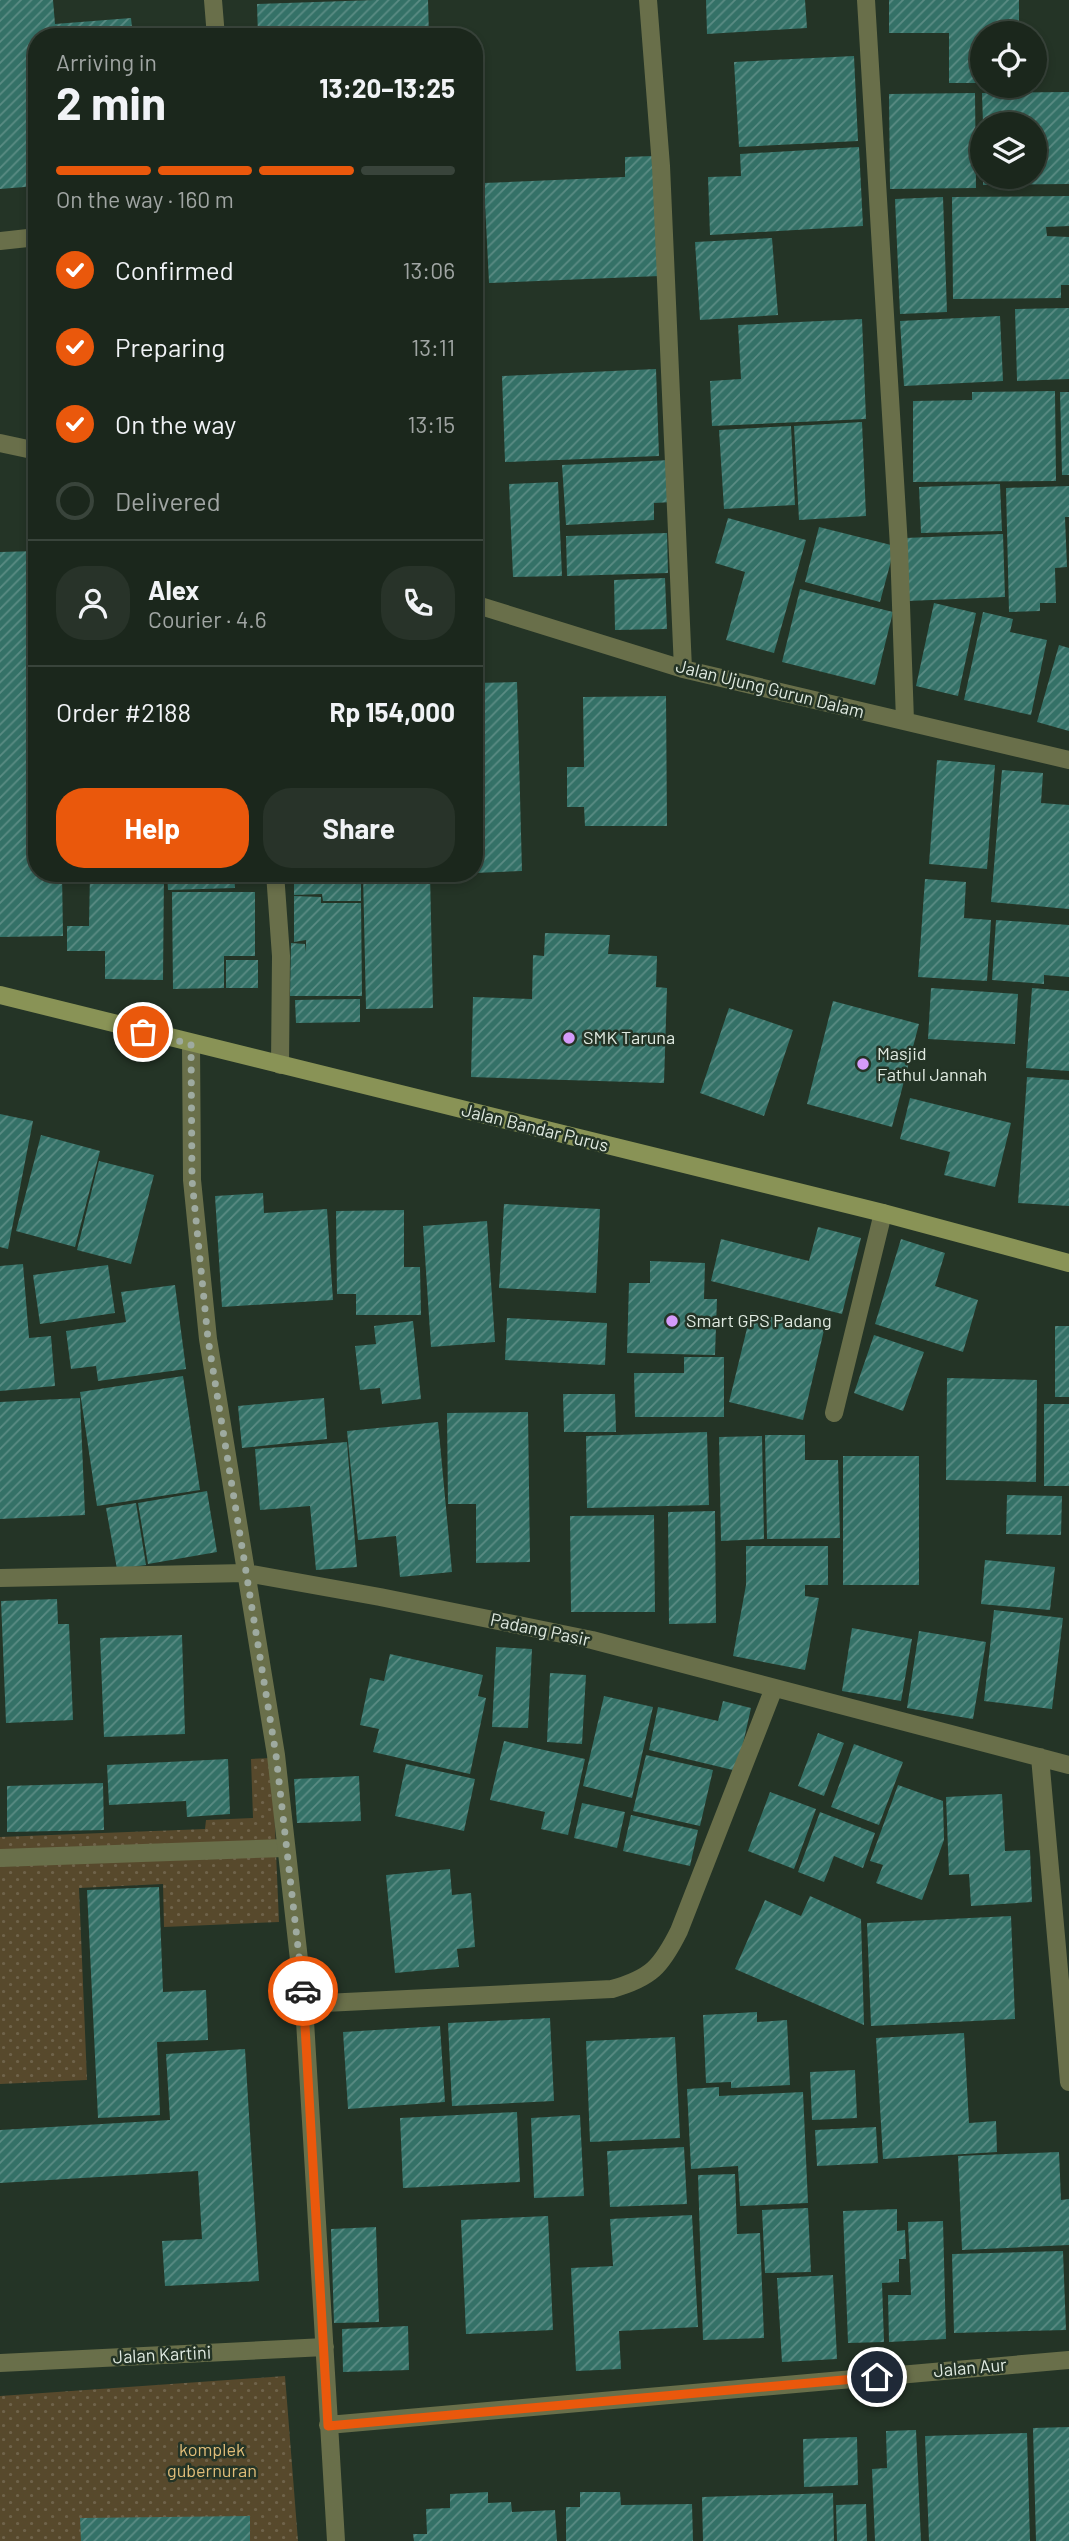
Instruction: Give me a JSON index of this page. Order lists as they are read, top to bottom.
{
  "streets": {
    "street": [
      "Jalan Ujung Gurun Dalam",
      "Jalan Bandar Purus",
      "Padang Pasir",
      "Jalan Kartini",
      "Jalan Aur"
    ]
  },
  "parks": ["komplek gubernuran"],
  "places": ["SMK Taruna", "Masjid Fathul Jannah", "Smart GPS Padang"],
  "page": {
    "heading": ["2 min", "Arriving in", "13:20–13:25"],
    "panel": [
      "Alex",
      "Courier · 4.6",
      "Order #2188",
      "Rp 154,000"
    ],
    "bar": "On the way · 160 m",
    "list": [
      ["Confirmed", "13:06"],
      ["Preparing", "13:11"],
      ["On the way", "13:15"],
      "Delivered"
    ],
    "buttons": ["Help", "Share"]
  }
}
